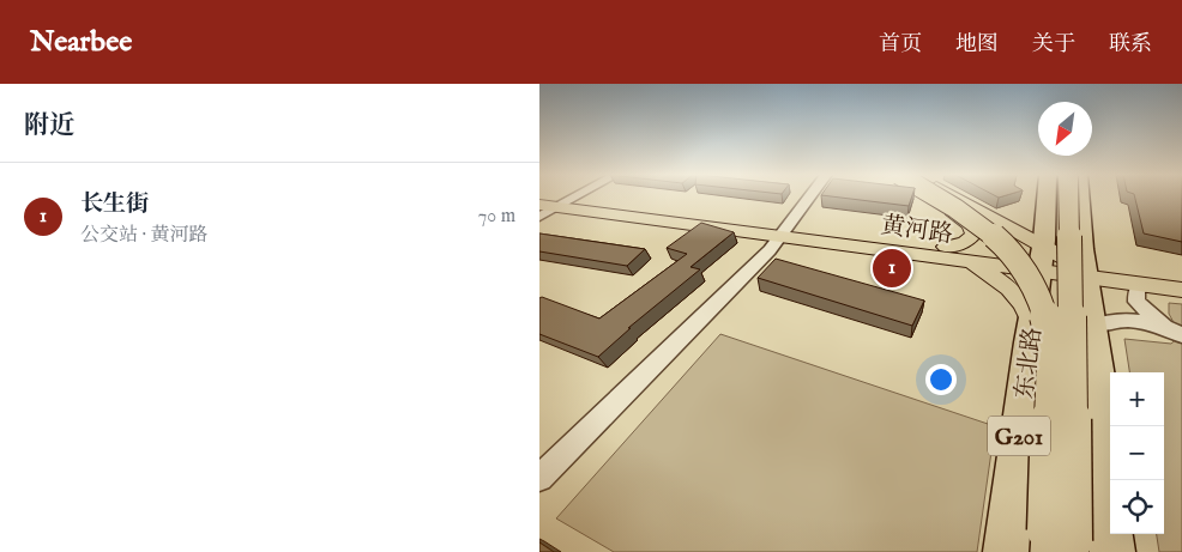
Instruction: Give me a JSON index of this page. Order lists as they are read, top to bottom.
{
  "streets": {
    "highway": ["东北路", "G201"],
    "main road": ["黄河路"]
  },
  "crossings": [
    ["黄河路", "东北路"]
  ],
  "north": "bottom left",
  "page": {
    "header": "Nearbee",
    "nav": [
      "首页",
      "地图",
      "关于",
      "联系"
    ],
    "heading": "附近",
    "list": [
      {
        "mark": "1",
        "name": "长生街",
        "note": "公交站 · 黄河路",
        "value": "70 m"
      }
    ],
    "pins": "1",
    "map_buttons": ["+", "−"]
  }
}
